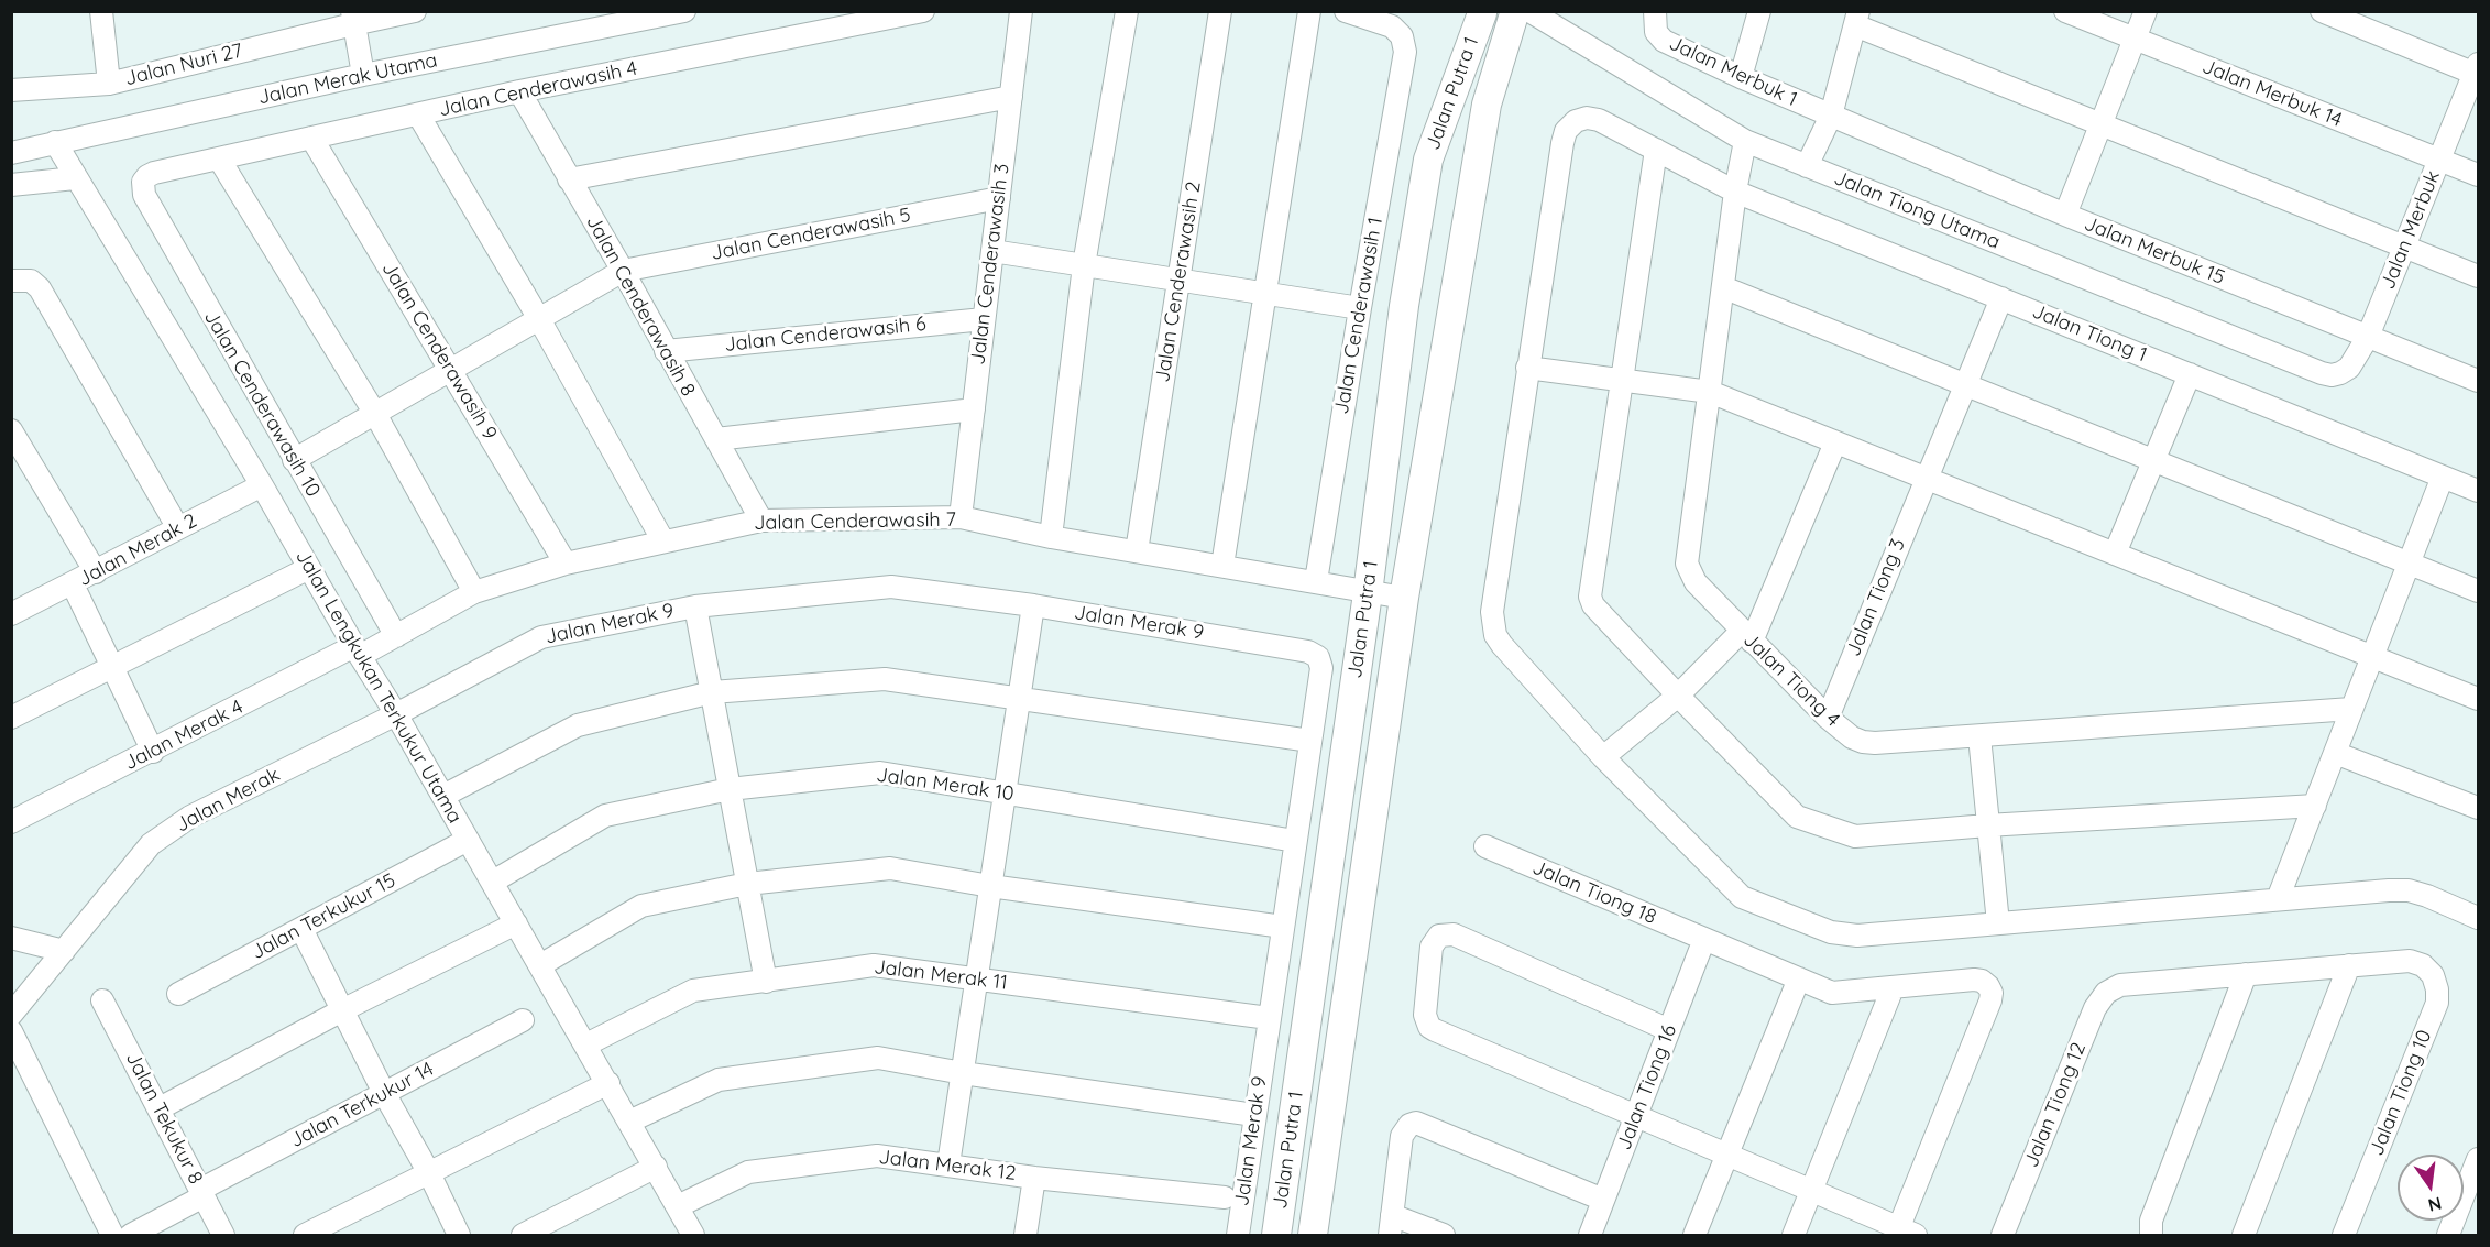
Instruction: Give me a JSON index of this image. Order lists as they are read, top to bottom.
{
  "streets": {
    "main road": ["Jalan Putra 1"],
    "street": [
      "Jalan Nuri 27",
      "Jalan Merbuk 1",
      "Jalan Merak Utama",
      "Jalan Cenderawasih 4",
      "Jalan Merbuk 14",
      "Jalan Tiong Utama",
      "Jalan Merbuk",
      "Jalan Cenderawasih 5",
      "Jalan Merbuk 15",
      "Jalan Cenderawasih 3",
      "Jalan Cenderawasih 2",
      "Jalan Cenderawasih 8",
      "Jalan Cenderawasih 1",
      "Jalan Tiong 1",
      "Jalan Cenderawasih 6",
      "Jalan Cenderawasih 9",
      "Jalan Cenderawasih 10",
      "Jalan Cenderawasih 7",
      "Jalan Merak 2",
      "Jalan Tiong 3",
      "Jalan Merak 9",
      "Jalan Tiong 4",
      "Jalan Lengkukan Terkukur Utama",
      "Jalan Merak 4",
      "Jalan Merak 10",
      "Jalan Merak",
      "Jalan Tiong 18",
      "Jalan Terkukur 15",
      "Jalan Merak 11",
      "Jalan Tiong 16",
      "Jalan Tiong 10",
      "Jalan Terkukur 14",
      "Jalan Tiong 12",
      "Jalan Tekukur 8",
      "Jalan Merak 12"
    ]
  },
  "crossings": [
    ["Jalan Merbuk 1", "Jalan Merbuk 15"],
    ["Jalan Merak Utama", "Jalan Lengkukan Terkukur Utama"],
    ["Jalan Cenderawasih 4", "Jalan Cenderawasih 8"],
    ["Jalan Cenderawasih 4", "Jalan Cenderawasih 9"],
    ["Jalan Cenderawasih 4", "Jalan Cenderawasih 10"],
    ["Jalan Putra 1", "Jalan Tiong Utama"],
    ["Jalan Putra 1", "Jalan Cenderawasih 7"],
    ["Jalan Merbuk 14", "Jalan Merbuk"],
    ["Jalan Tiong Utama", "Jalan Merbuk"],
    ["Jalan Tiong Utama", "Jalan Tiong 4"],
    ["Jalan Merbuk", "Jalan Merbuk 15"],
    ["Jalan Cenderawasih 5", "Jalan Cenderawasih 3"],
    ["Jalan Cenderawasih 5", "Jalan Cenderawasih 8"],
    ["Jalan Cenderawasih 5", "Jalan Cenderawasih 9"],
    ["Jalan Cenderawasih 5", "Jalan Cenderawasih 10"],
    ["Jalan Cenderawasih 3", "Jalan Cenderawasih 6"],
    ["Jalan Cenderawasih 3", "Jalan Cenderawasih 7"],
    ["Jalan Cenderawasih 2", "Jalan Cenderawasih 7"],
    ["Jalan Cenderawasih 8", "Jalan Cenderawasih 6"],
    ["Jalan Cenderawasih 8", "Jalan Cenderawasih 7"],
    ["Jalan Cenderawasih 1", "Jalan Cenderawasih 7"],
    ["Jalan Tiong 1", "Jalan Tiong 3"],
    ["Jalan Tiong 1", "Jalan Tiong 4"],
    ["Jalan Cenderawasih 9", "Jalan Cenderawasih 7"],
    ["Jalan Cenderawasih 10", "Jalan Cenderawasih 7"],
    ["Jalan Cenderawasih 7", "Jalan Lengkukan Terkukur Utama"],
    ["Jalan Cenderawasih 7", "Jalan Merak 4"],
    ["Jalan Merak 2", "Jalan Lengkukan Terkukur Utama"],
    ["Jalan Tiong 3", "Jalan Tiong 4"],
    ["Jalan Merak 9", "Jalan Lengkukan Terkukur Utama"],
    ["Jalan Merak 9", "Jalan Merak 10"],
    ["Jalan Merak 9", "Jalan Merak"],
    ["Jalan Merak 9", "Jalan Merak 11"],
    ["Jalan Lengkukan Terkukur Utama", "Jalan Merak 4"],
    ["Jalan Lengkukan Terkukur Utama", "Jalan Merak 10"],
    ["Jalan Lengkukan Terkukur Utama", "Jalan Merak"],
    ["Jalan Lengkukan Terkukur Utama", "Jalan Terkukur 15"],
    ["Jalan Lengkukan Terkukur Utama", "Jalan Merak 11"],
    ["Jalan Lengkukan Terkukur Utama", "Jalan Merak 12"],
    ["Jalan Tiong 18", "Jalan Tiong 16"],
    ["Jalan Terkukur 14", "Jalan Tekukur 8"]
  ],
  "north": "bottom"
}
